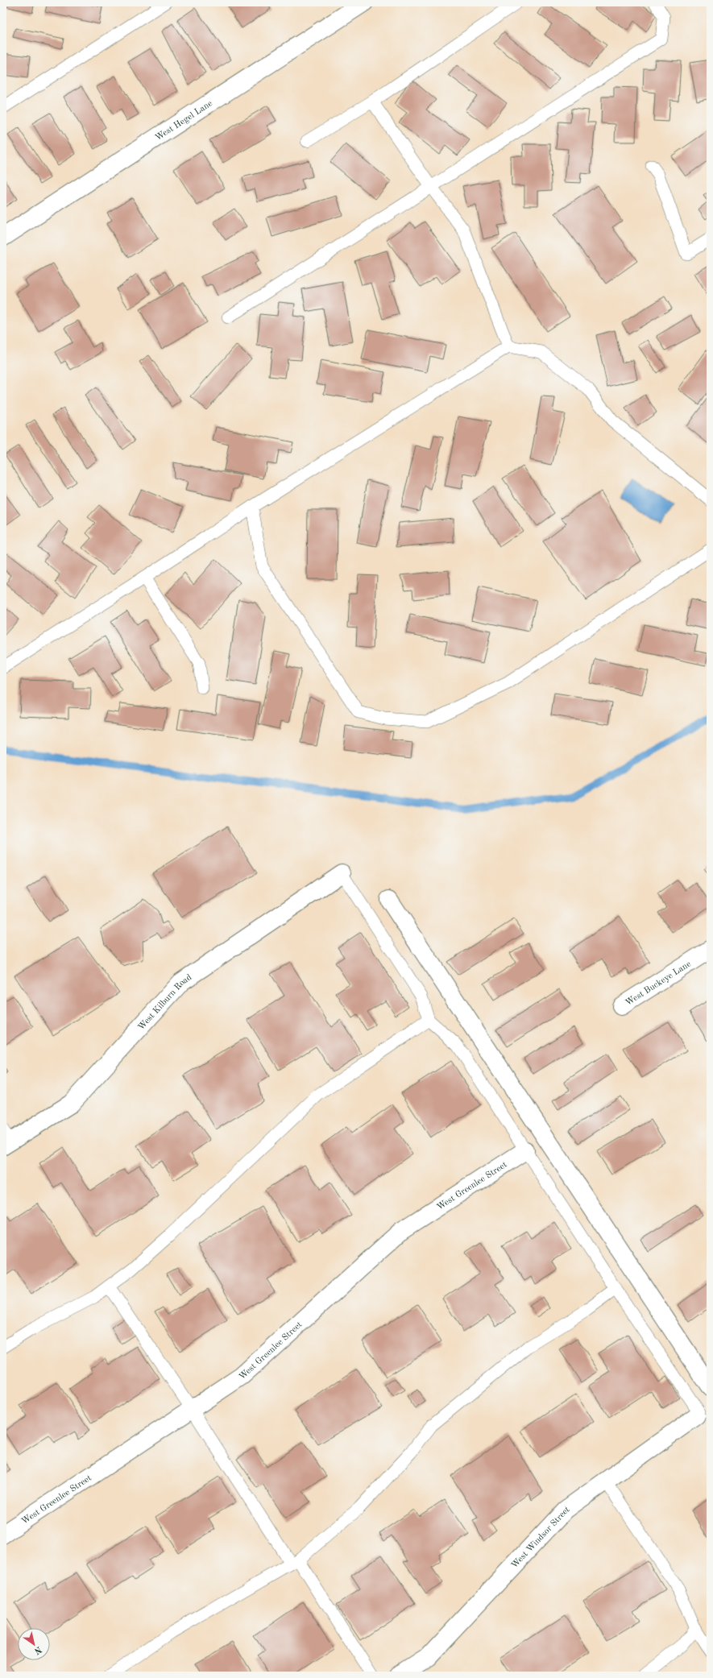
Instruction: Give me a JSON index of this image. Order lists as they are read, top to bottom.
{
  "streets": {
    "street": [
      "West Hegel Lane",
      "West Buckeye Lane",
      "West Kilburn Road",
      "West Greenlee Street",
      "West Windsor Street"
    ]
  },
  "north": "bottom right"
}
